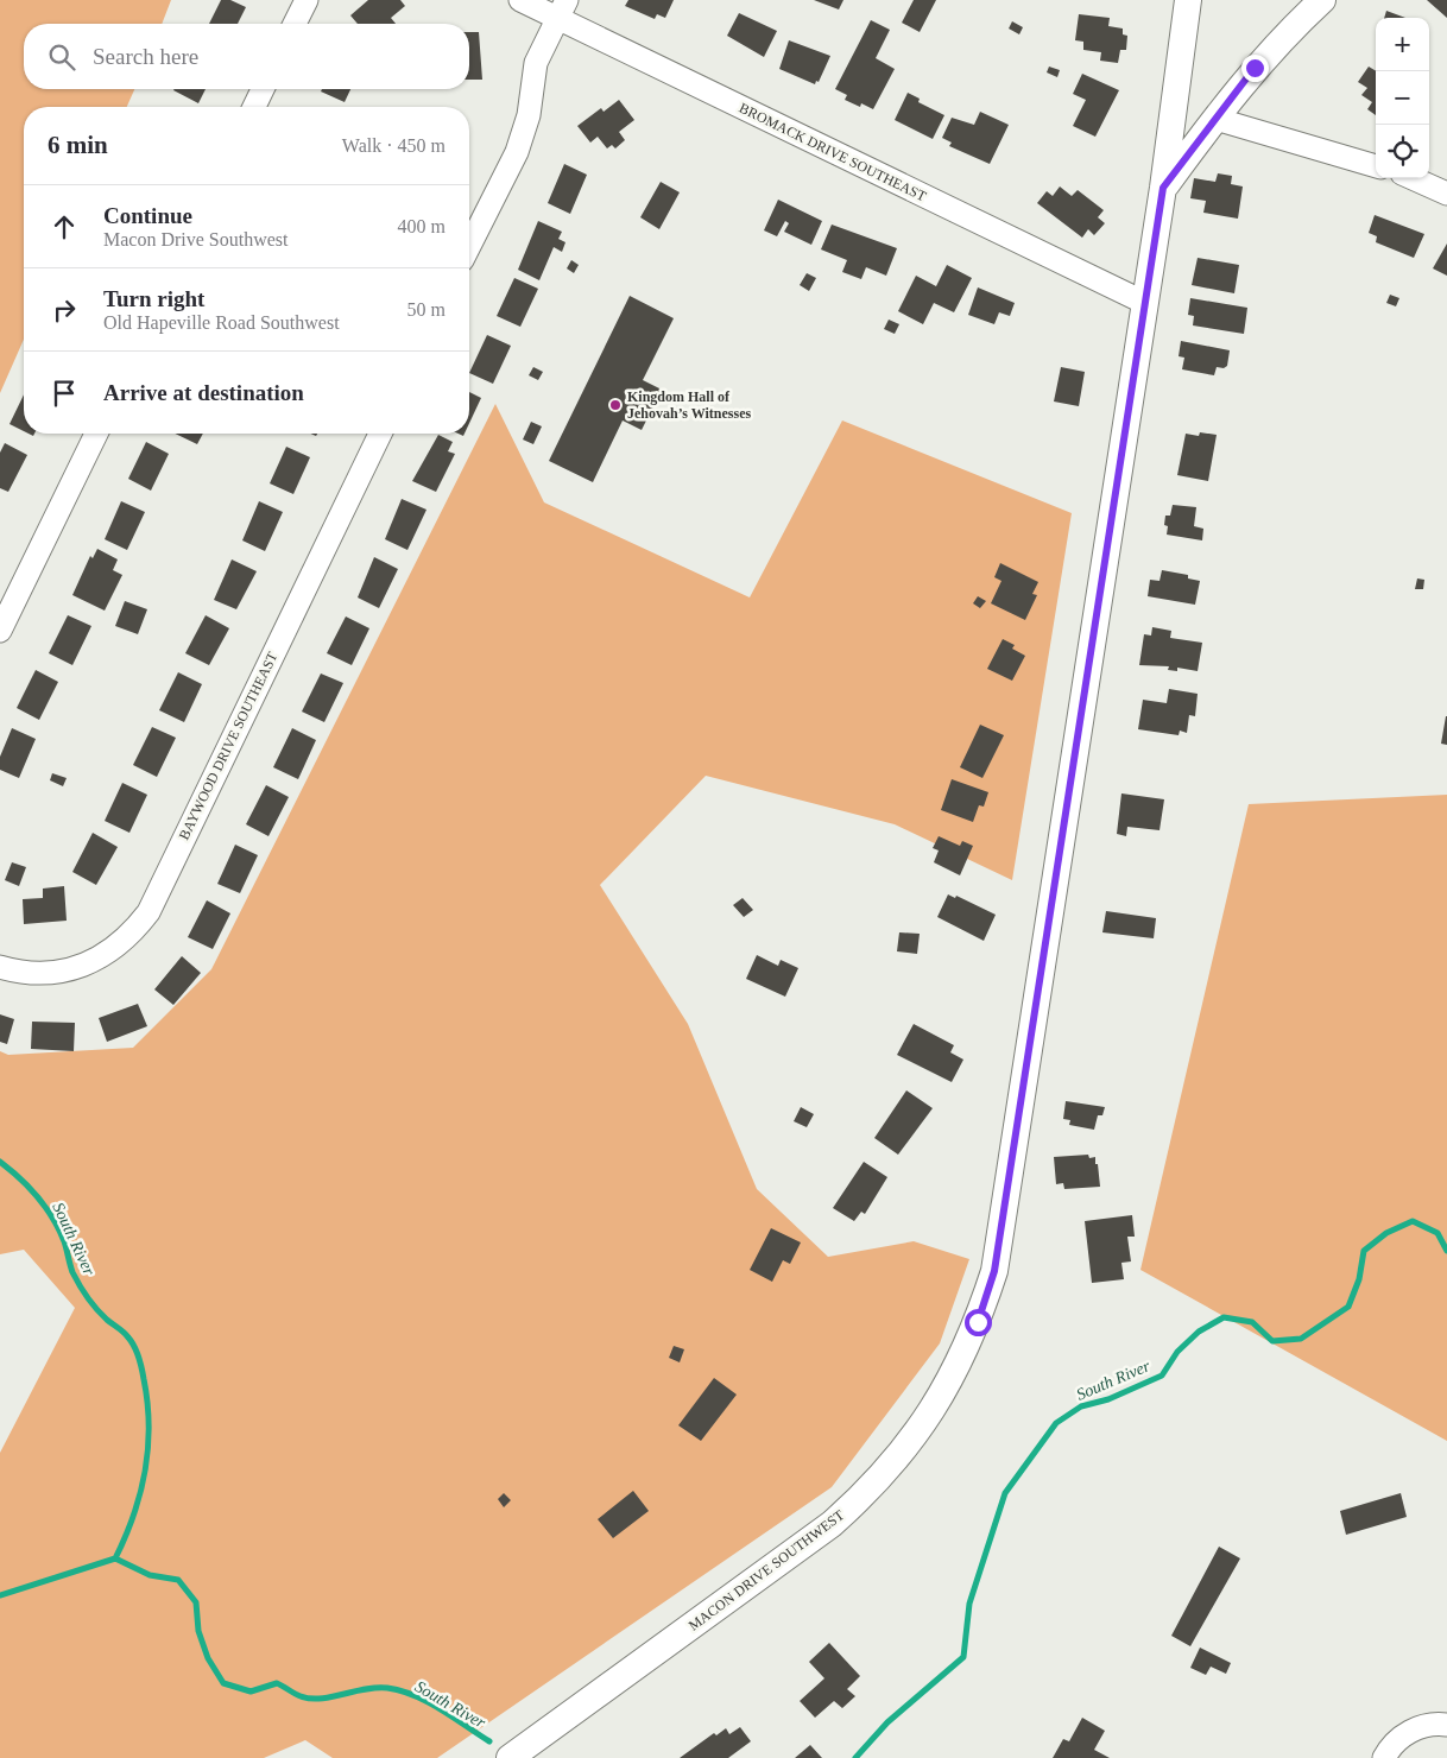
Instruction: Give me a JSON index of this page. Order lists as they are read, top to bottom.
{
  "streets": {
    "street": ["BROMACK DRIVE SOUTHEAST", "BAYWOOD DRIVE SOUTHEAST", "MACON DRIVE SOUTHWEST"]
  },
  "crossings": [
    ["BROMACK DRIVE SOUTHEAST", "MACON DRIVE SOUTHWEST"]
  ],
  "water": ["South River"],
  "places": ["Kingdom Hall of Jehovah’s Witnesses"],
  "page": {
    "map_buttons": ["+", "−"],
    "search": "Search here",
    "heading": ["6 min", "Walk · 450 m"],
    "list": [
      ["Continue", "Macon Drive Southwest", "400 m"],
      ["Turn right", "Old Hapeville Road Southwest", "50 m"],
      "Arrive at destination"
    ]
  }
}
